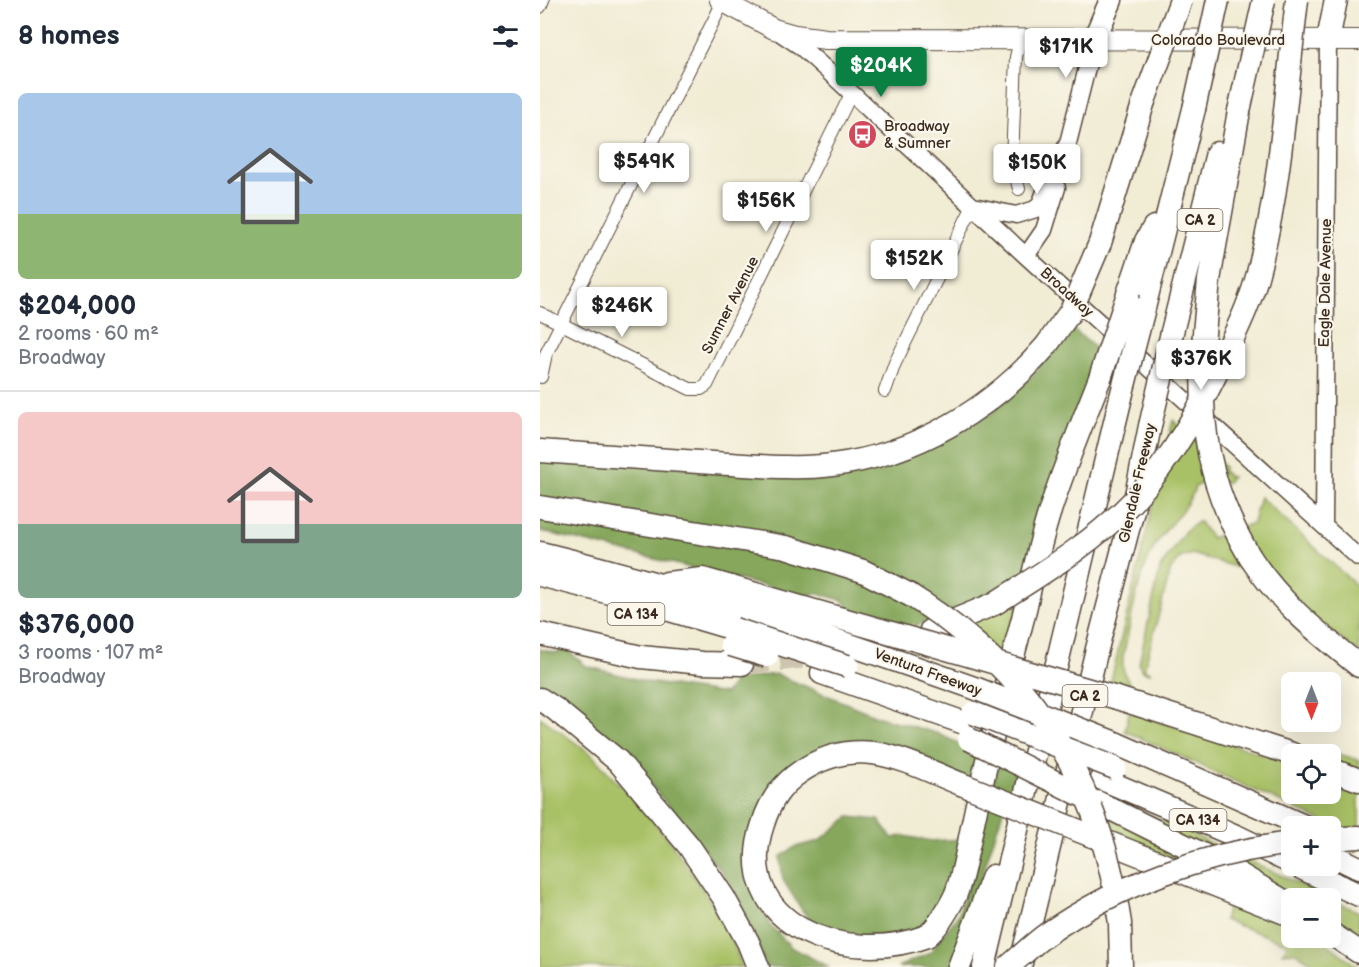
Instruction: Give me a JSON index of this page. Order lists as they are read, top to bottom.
{
  "streets": {
    "highway": [
      "CA 2",
      "Glendale Freeway",
      "CA 134",
      "Ventura Freeway"
    ],
    "main road": ["Colorado Boulevard", "Eagle Dale Avenue", "Broadway"],
    "street": ["Sumner Avenue"]
  },
  "crossings": [
    ["Colorado Boulevard", "Eagle Dale Avenue"],
    ["Colorado Boulevard", "Broadway"],
    ["Eagle Dale Avenue", "Broadway"],
    ["Broadway", "Sumner Avenue"],
    ["CA 134", "Ventura Freeway"]
  ],
  "places": {
    "bus stop": ["Broadway & Sumner"]
  },
  "north": "bottom",
  "page": {
    "heading": "8 homes",
    "price": [
      "$171K",
      "$204K",
      "$549K",
      "$150K",
      "$156K",
      "$152K",
      "$246K",
      "$376K"
    ],
    "list": [
      {
        "name": "$204,000",
        "note": "2 rooms · 60 m² · Broadway"
      },
      {
        "name": "$376,000",
        "note": "3 rooms · 107 m² · Broadway"
      }
    ],
    "map_buttons": ["+", "−"]
  }
}
